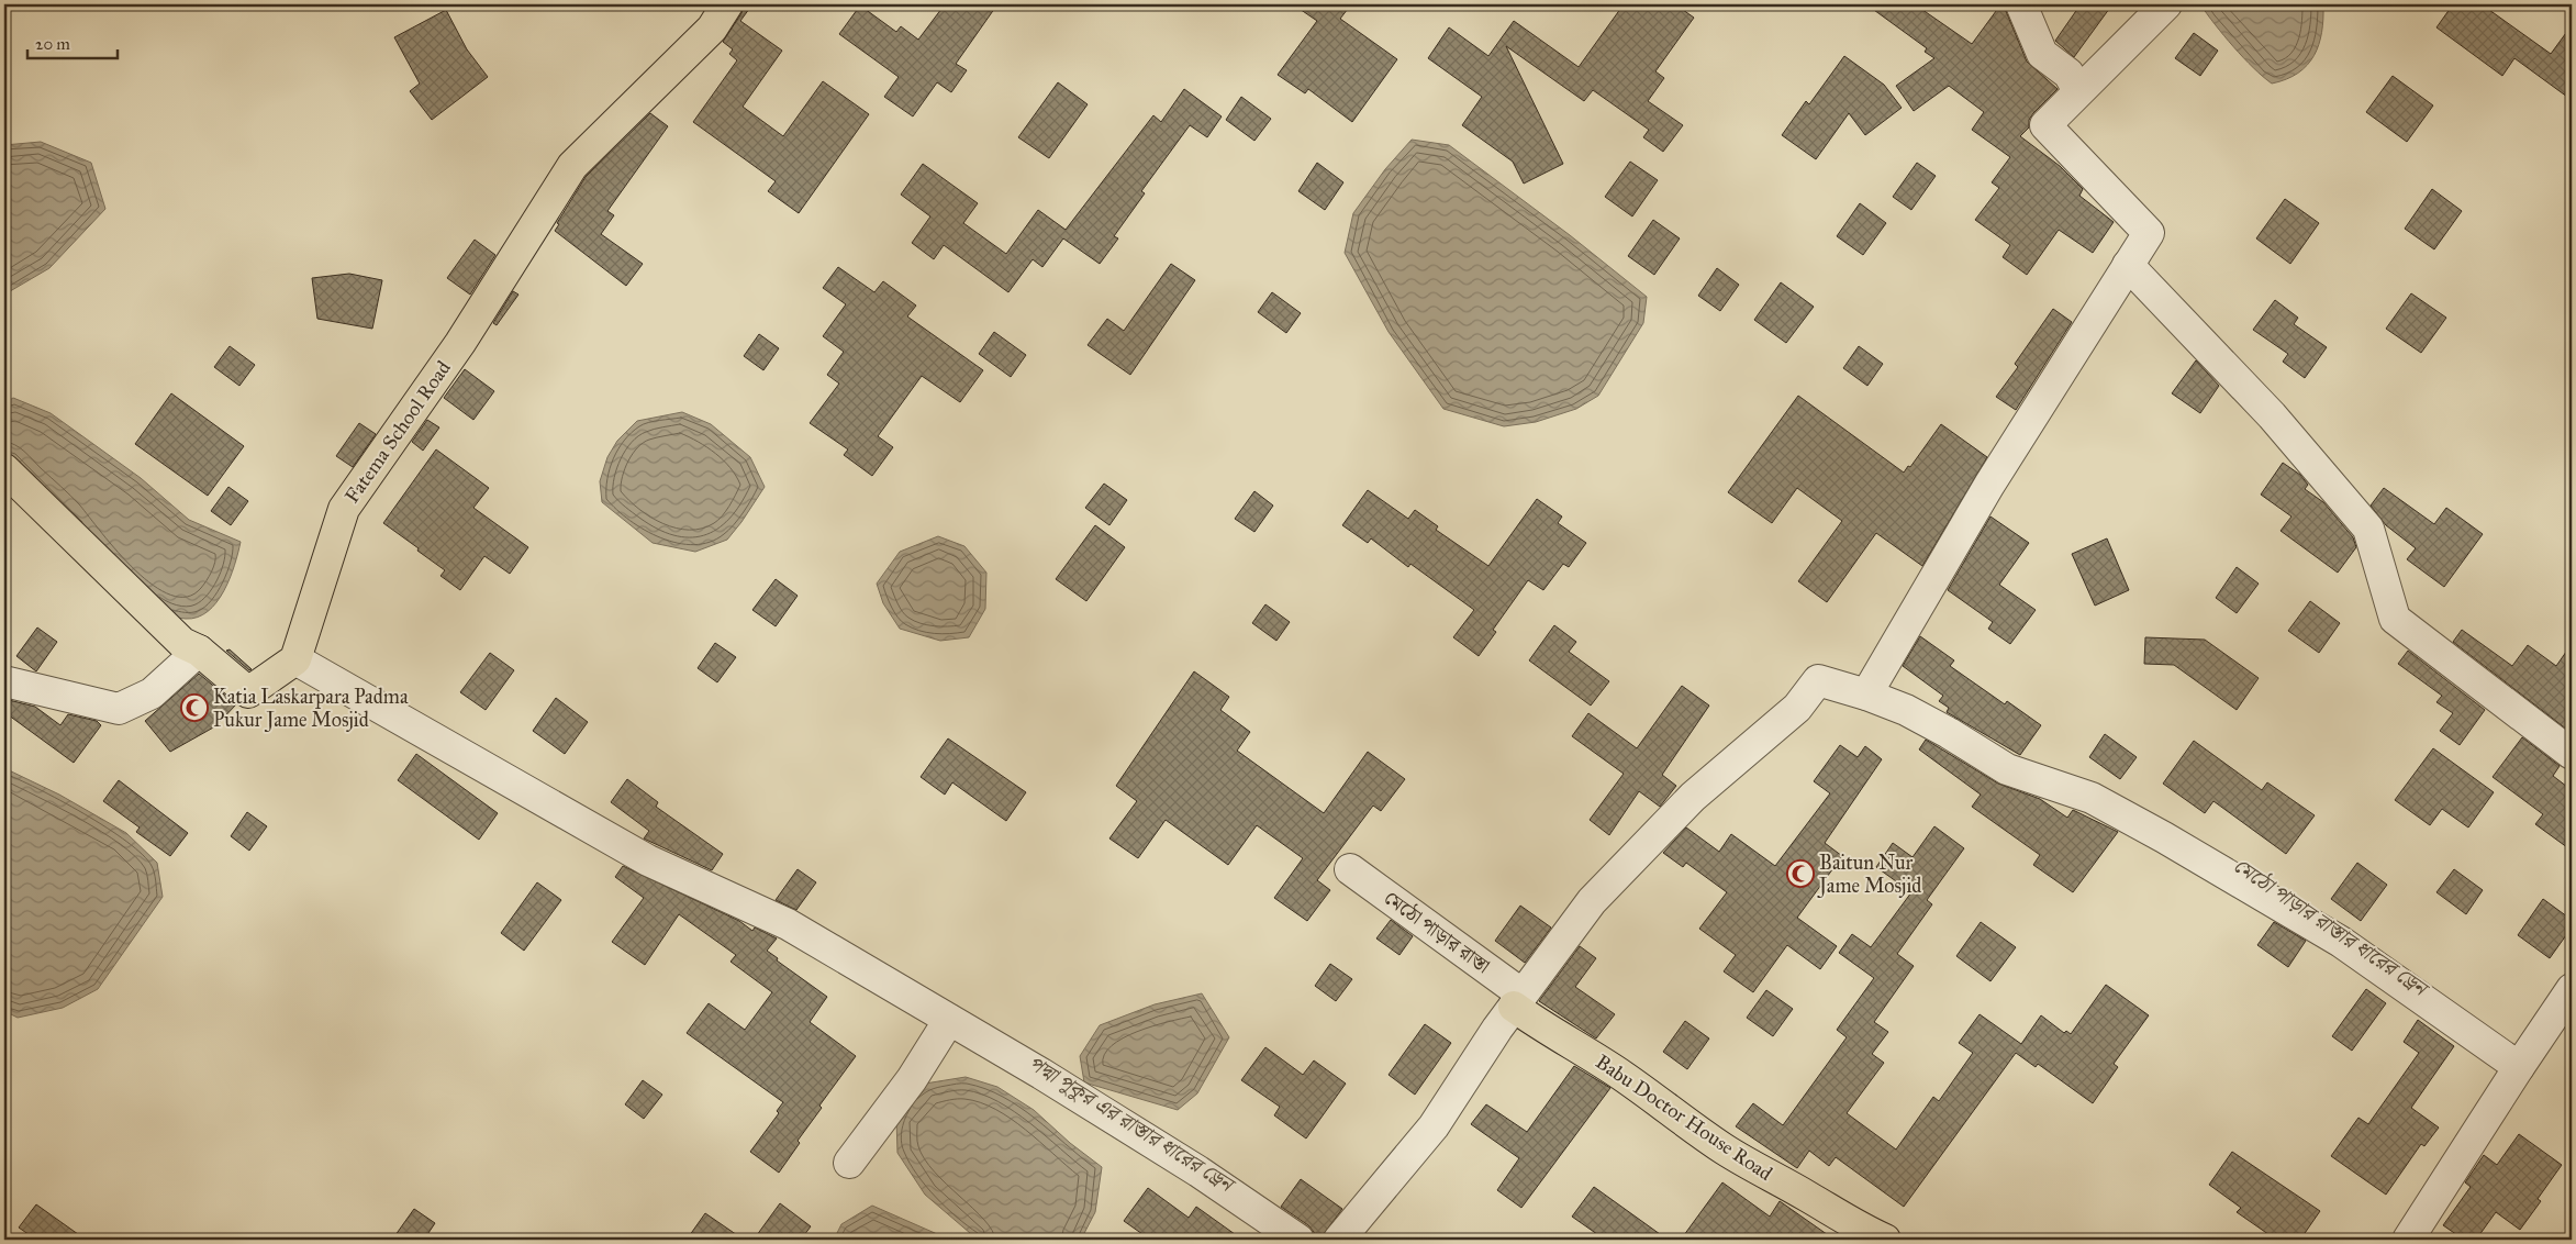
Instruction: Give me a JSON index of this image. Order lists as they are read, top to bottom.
{
  "streets": {
    "main road": ["Fatema School Road", "Babu Doctor House Road"],
    "street": ["মেঠো পাড়ার রাস্তা"]
  },
  "crossings": [
    ["মেঠো পাড়ার রাস্তা", "Babu Doctor House Road"]
  ],
  "water": ["মেঠো পাড়ার রাস্তার ধারের ড্রেন", "পদ্মা পুকুর এর রাস্তার ধারের ড্রেন"],
  "places": {
    "mosque": ["Katia Laskarpara Padma Pukur Jame Mosjid", "Baitun Nur Jame Mosjid"]
  },
  "scale_bar": "20 m"
}
